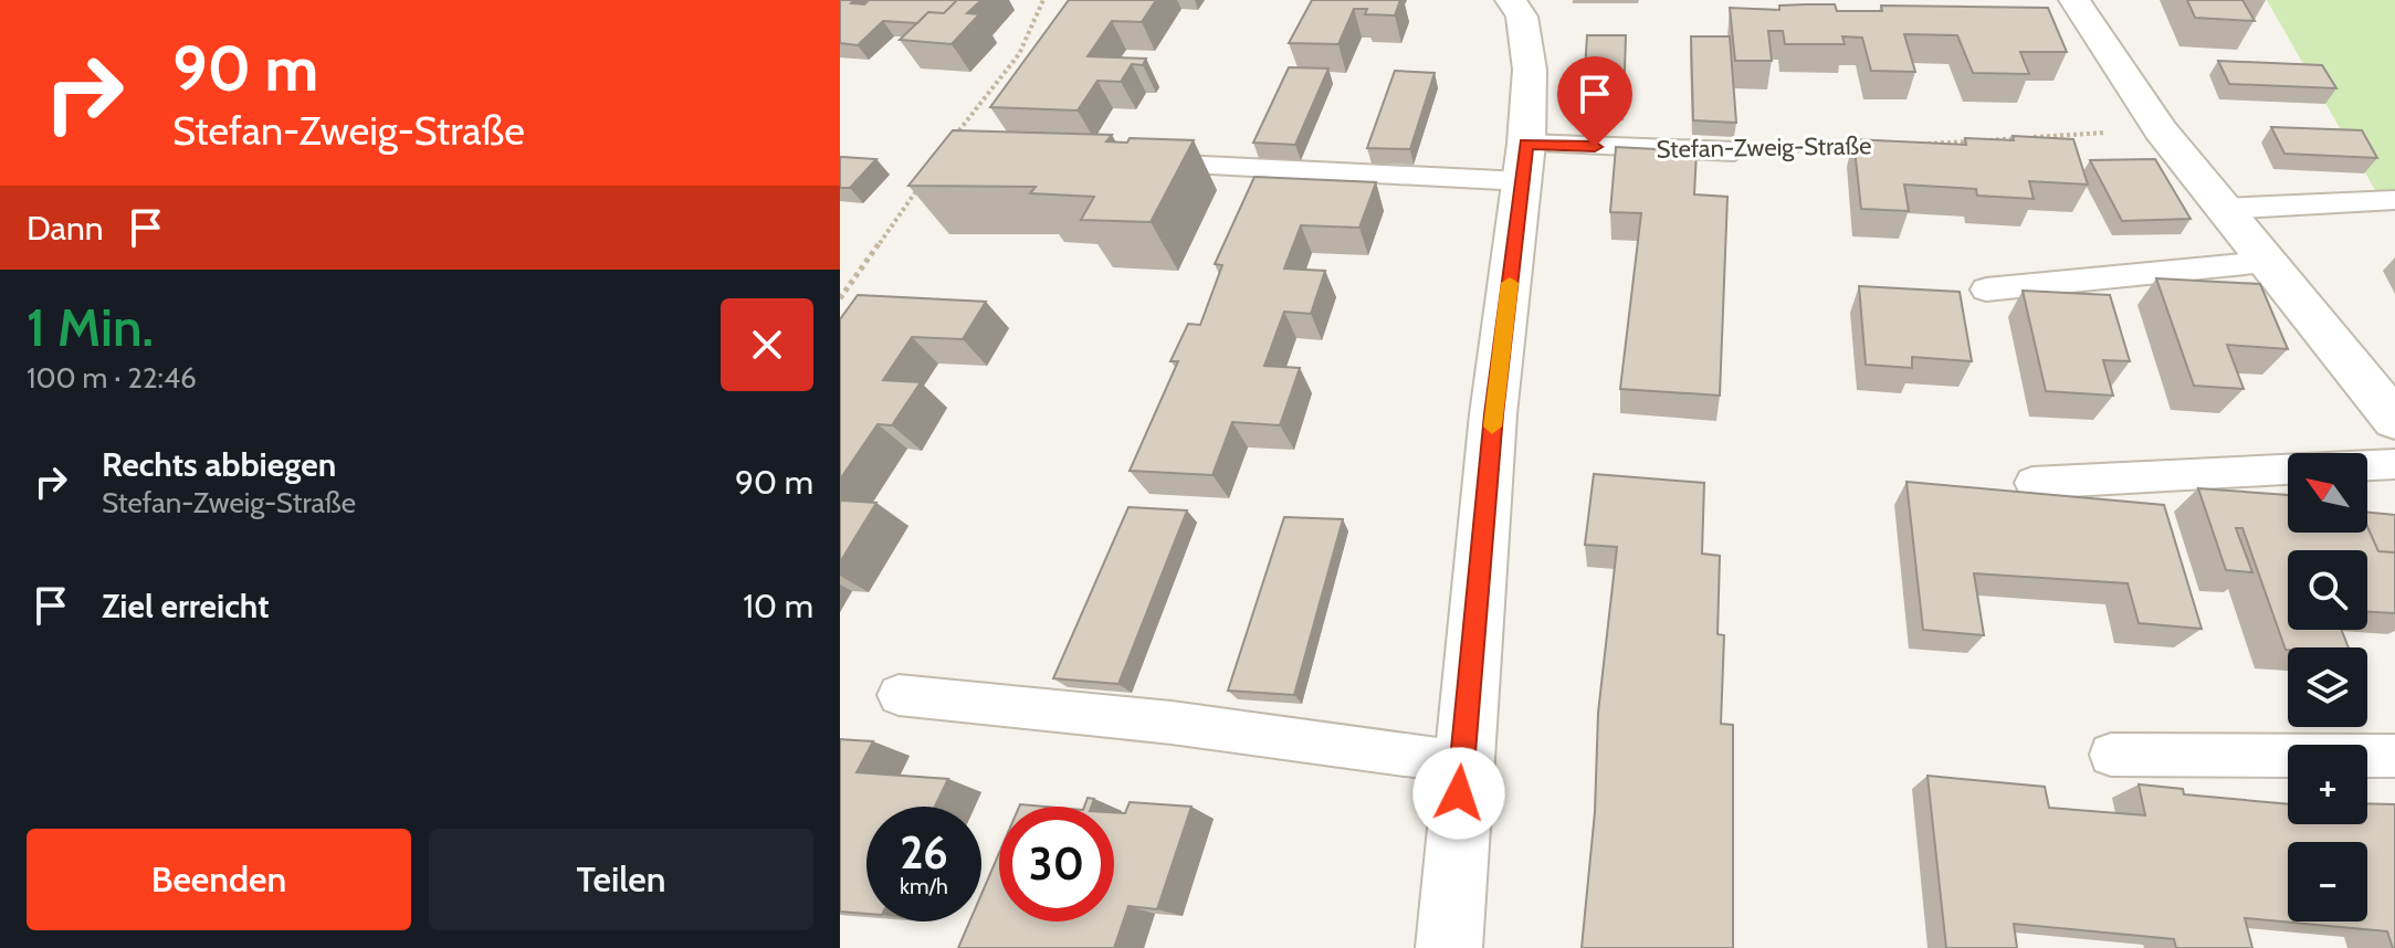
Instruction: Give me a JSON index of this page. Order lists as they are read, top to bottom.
{
  "streets": {
    "lane": ["Stefan-Zweig-Straße"]
  },
  "north": "top left",
  "page": {
    "turn": ["90 m", "Stefan-Zweig-Straße"],
    "then": "Dann",
    "heading": ["1 Min.", "100 m · 22:46"],
    "list": [
      {
        "name": "Rechts abbiegen",
        "note": "Stefan-Zweig-Straße",
        "value": "90 m"
      },
      {
        "name": "Ziel erreicht",
        "value": "10 m"
      }
    ],
    "map_buttons": ["+", "−"],
    "speed": "26 km/h",
    "limit": "30",
    "buttons": ["Beenden", "Teilen"]
  }
}
